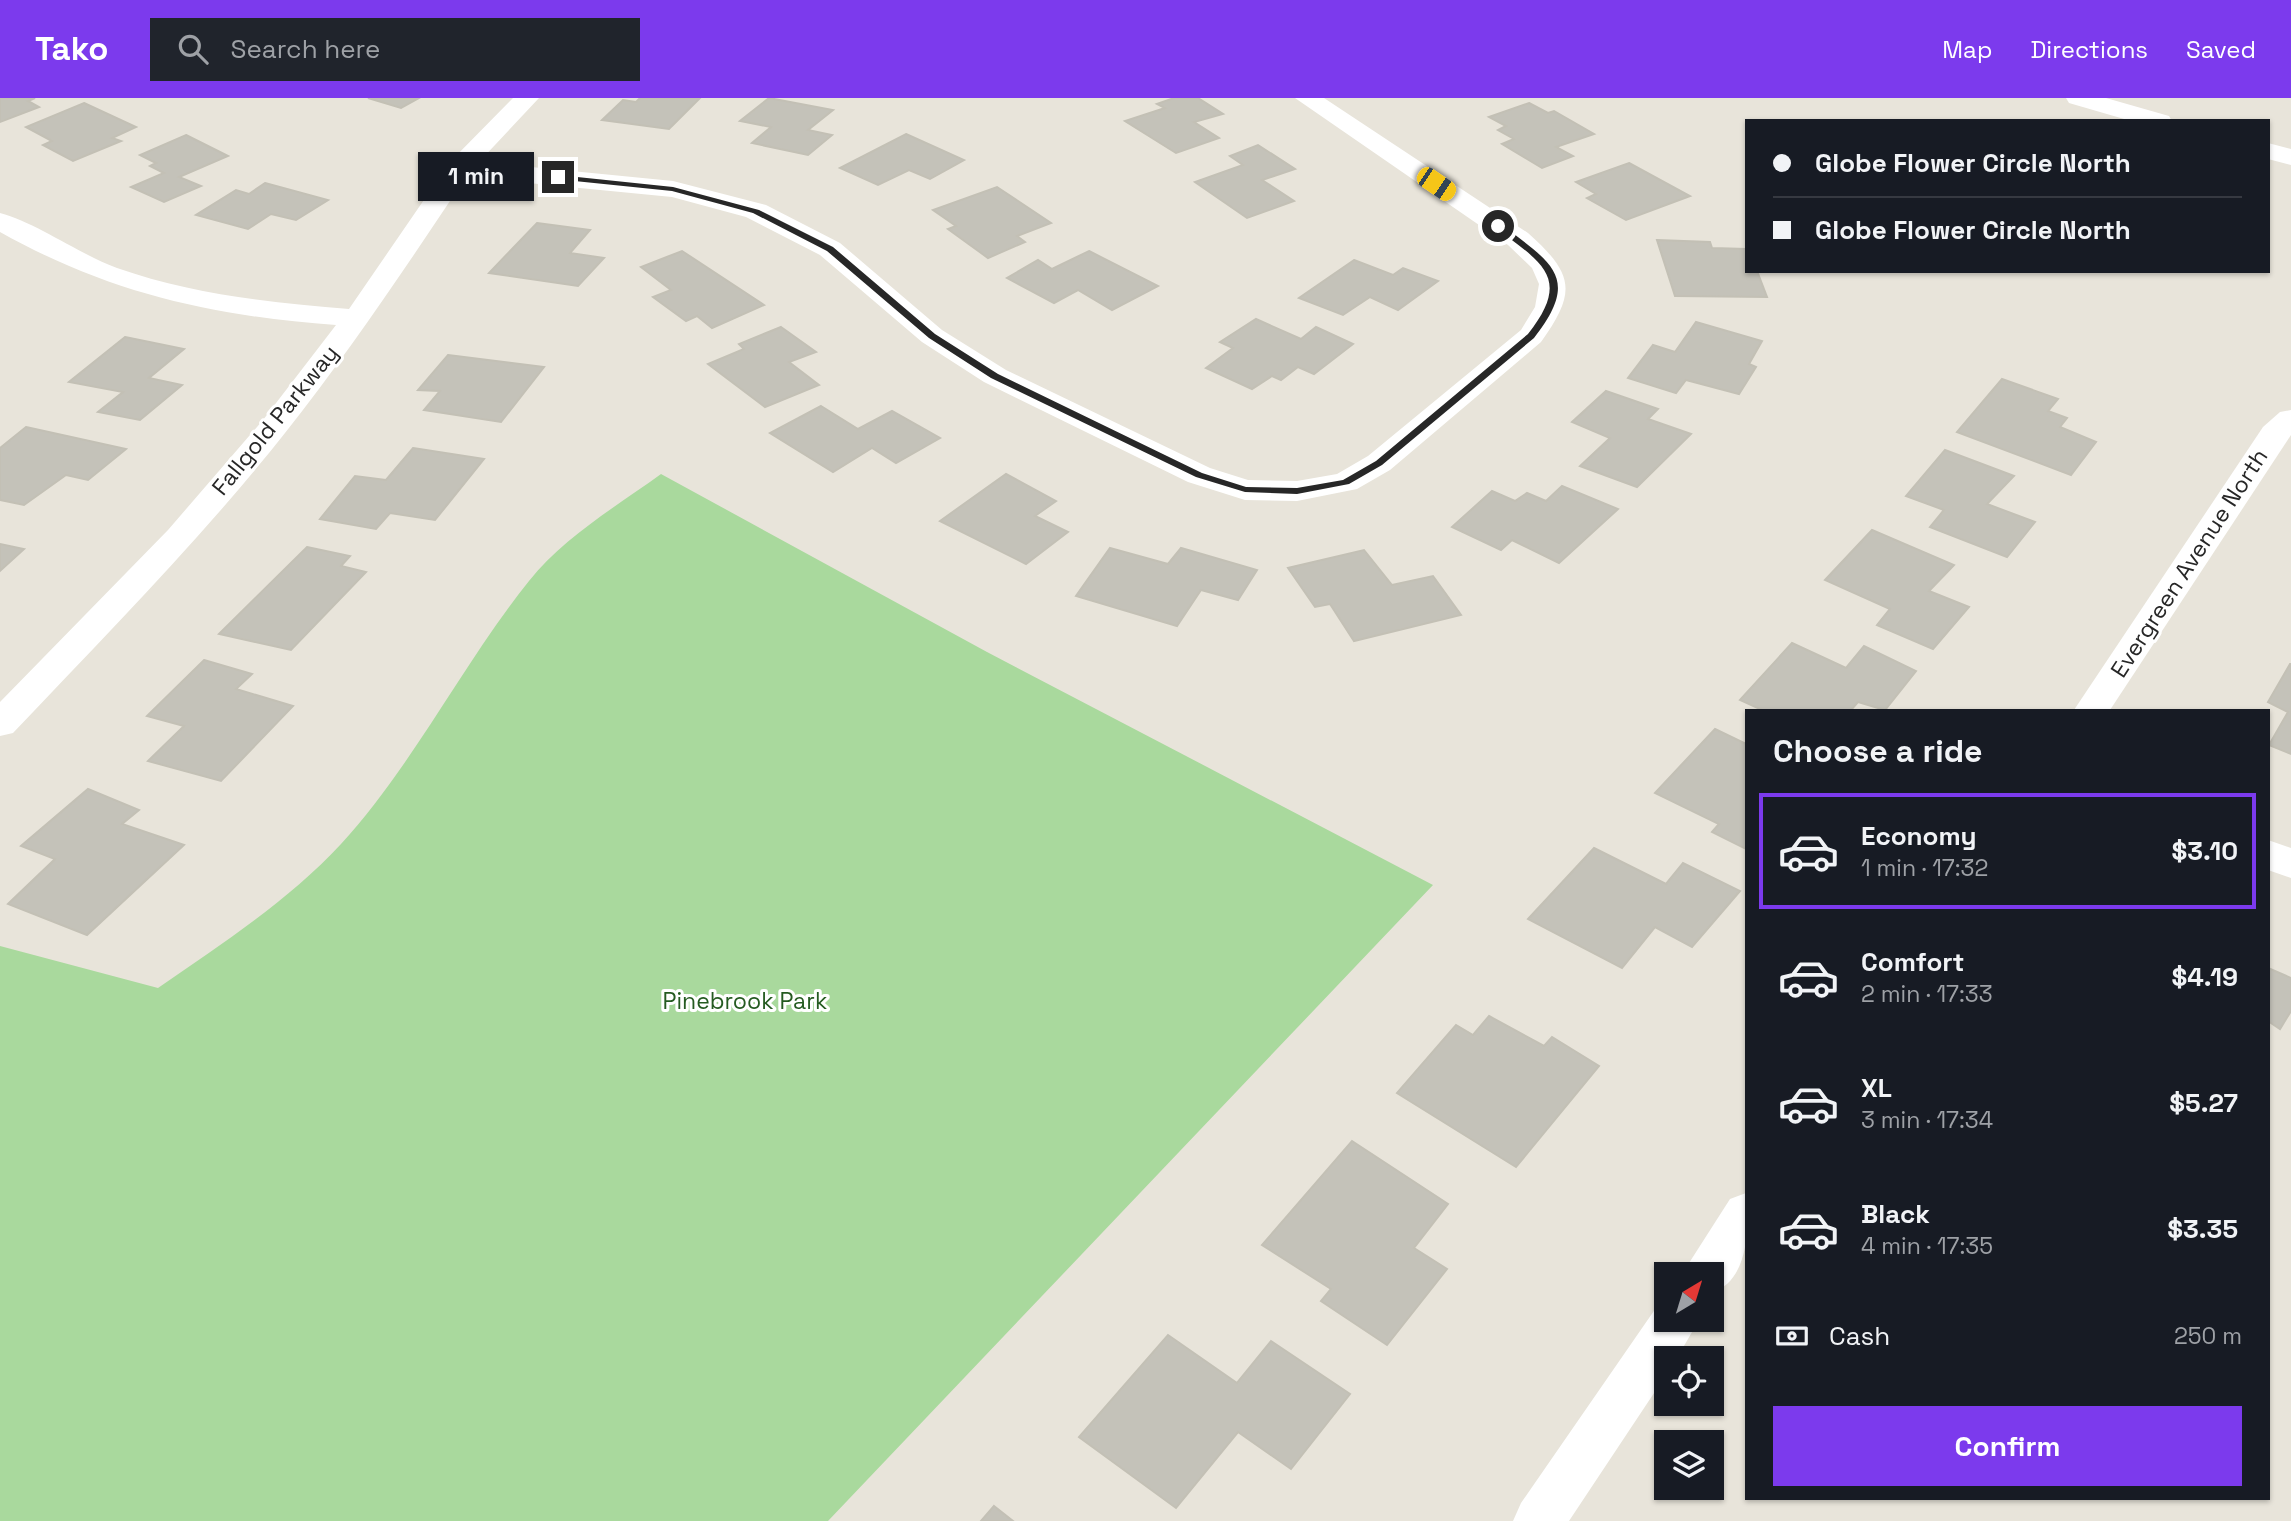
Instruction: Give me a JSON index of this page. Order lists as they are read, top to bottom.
{
  "streets": {
    "street": ["Fallgold Parkway", "Evergreen Avenue North"]
  },
  "parks": ["Pinebrook Park"],
  "north": "top right",
  "page": {
    "header": "Tako",
    "search": "Search here",
    "nav": ["Map", "Directions", "Saved"],
    "banner": ["Globe Flower Circle North", "Globe Flower Circle North"],
    "bubble": "1 min",
    "heading": "Choose a ride",
    "list": [
      {
        "name": "Economy",
        "note": "1 min · 17:32",
        "value": "$3.10"
      },
      {
        "name": "Comfort",
        "note": "2 min · 17:33",
        "value": "$4.19"
      },
      {
        "name": "XL",
        "note": "3 min · 17:34",
        "value": "$5.27"
      },
      {
        "name": "Black",
        "note": "4 min · 17:35",
        "value": "$3.35"
      }
    ],
    "pay": ["Cash", "250 m"],
    "buttons": "Confirm"
  }
}
